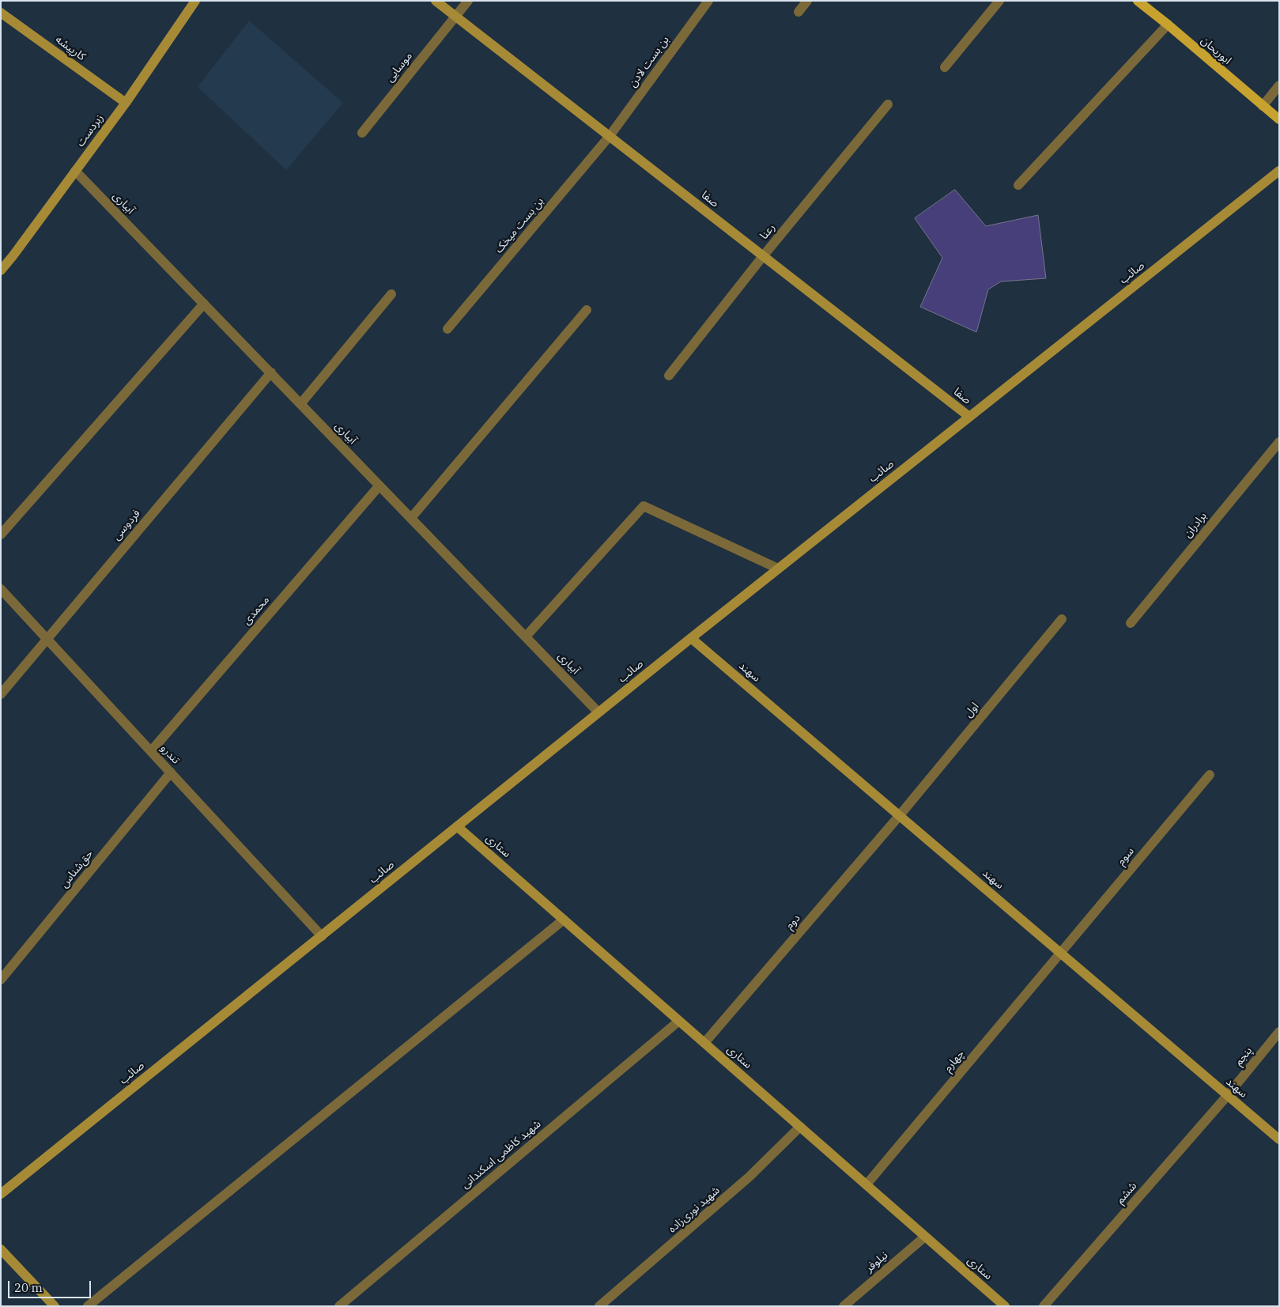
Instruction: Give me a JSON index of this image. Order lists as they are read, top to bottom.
{
  "streets": {
    "main road": ["ابوریحان"],
    "street": [
      "کارپیشه",
      "بن بست لادن",
      "موسایی",
      "زبردست",
      "صفا",
      "آبیاری",
      "بن بست میخک",
      "رعنا",
      "صائب",
      "فردوسی",
      "برادران",
      "محمدی",
      "سهند",
      "اول",
      "تندرو",
      "ستاری",
      "سوم",
      "حق‌شناس",
      "دوم",
      "پنجم",
      "چهارم",
      "شهید کاظمی اسکندانی",
      "ششم",
      "شهید نوری‌زاده",
      "نیلوفر"
    ]
  },
  "crossings": [
    ["کارپیشه", "زبردست"],
    ["بن بست لادن", "صفا"],
    ["بن بست لادن", "بن بست میخک"],
    ["موسایی", "صفا"],
    ["زبردست", "آبیاری"],
    ["صفا", "بن بست میخک"],
    ["صفا", "رعنا"],
    ["صفا", "صائب"],
    ["آبیاری", "صائب"],
    ["آبیاری", "فردوسی"],
    ["آبیاری", "محمدی"],
    ["صائب", "سهند"],
    ["صائب", "تندرو"],
    ["صائب", "ستاری"],
    ["فردوسی", "تندرو"],
    ["محمدی", "تندرو"],
    ["سهند", "اول"],
    ["سهند", "سوم"],
    ["سهند", "دوم"],
    ["سهند", "پنجم"],
    ["سهند", "چهارم"],
    ["سهند", "ششم"],
    ["اول", "دوم"],
    ["تندرو", "حق‌شناس"],
    ["ستاری", "دوم"],
    ["ستاری", "چهارم"],
    ["ستاری", "شهید کاظمی اسکندانی"],
    ["ستاری", "شهید نوری‌زاده"],
    ["ستاری", "نیلوفر"],
    ["سوم", "چهارم"],
    ["پنجم", "ششم"]
  ],
  "scale_bar": "20 m"
}
